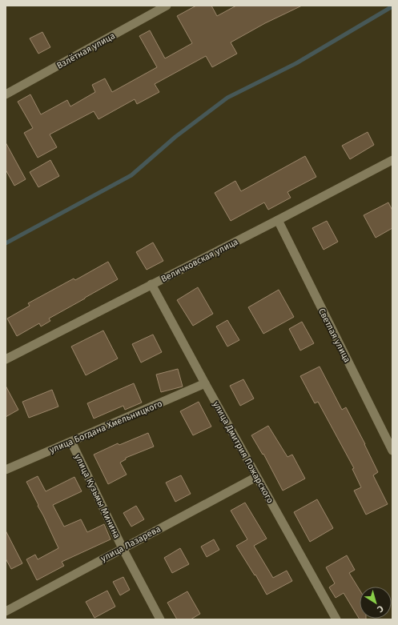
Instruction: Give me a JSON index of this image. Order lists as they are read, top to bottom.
{
  "streets": {
    "street": [
      "Взлётная улица",
      "Величковская улица",
      "Светлая улица",
      "улица Богдана Хмельницкого",
      "улица Дмитрия Пожарского",
      "улица Кузьмы Минина",
      "улица Лазарева"
    ]
  },
  "crossings": [
    ["Величковская улица", "Светлая улица"],
    ["Величковская улица", "улица Дмитрия Пожарского"],
    ["улица Богдана Хмельницкого", "улица Дмитрия Пожарского"],
    ["улица Богдана Хмельницкого", "улица Кузьмы Минина"],
    ["улица Дмитрия Пожарского", "улица Лазарева"],
    ["улица Кузьмы Минина", "улица Лазарева"]
  ],
  "north": "bottom right"
}
